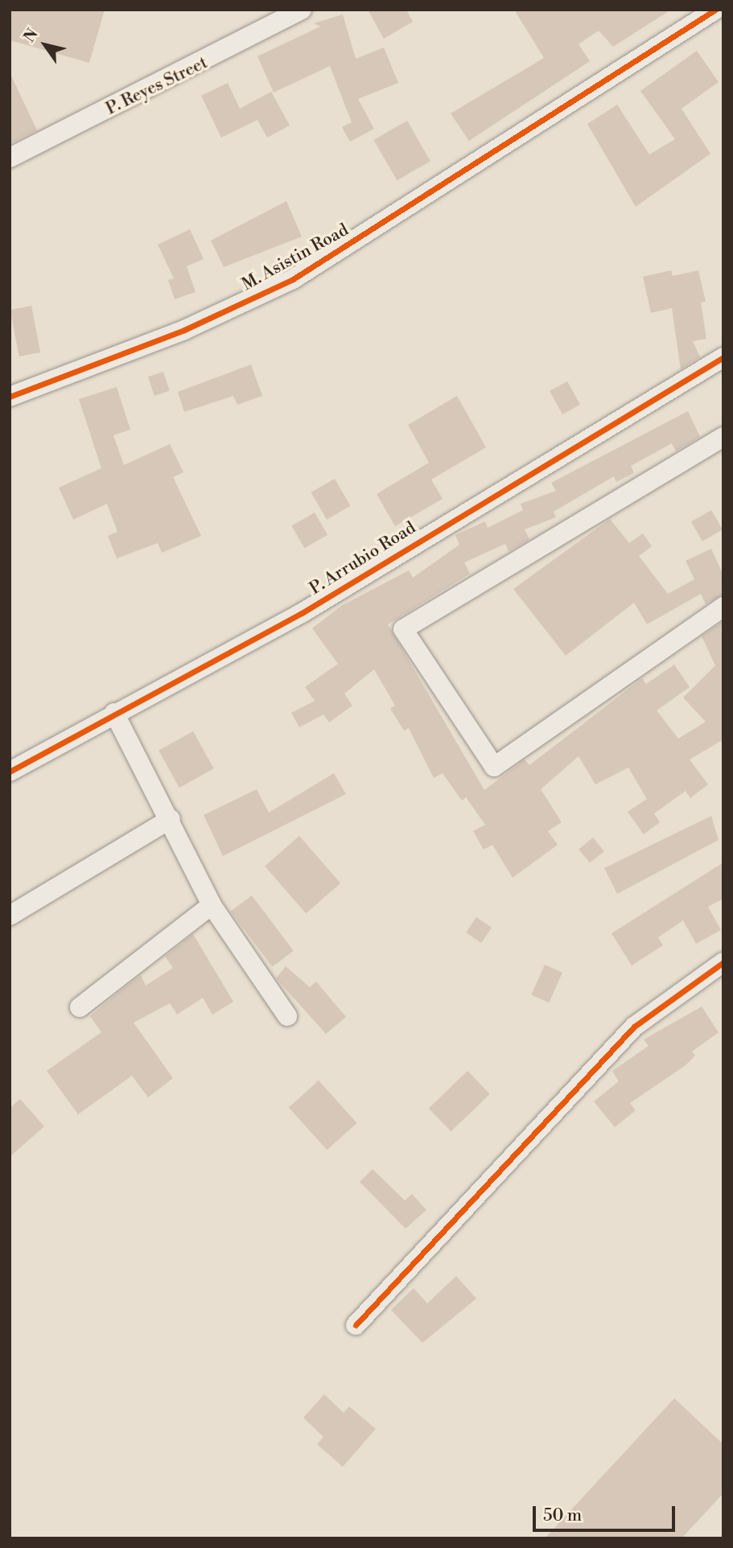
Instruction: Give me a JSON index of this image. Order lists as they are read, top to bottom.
{
  "streets": {
    "street": ["P. Reyes Street", "M. Asistin Road", "P. Arrubio Road"]
  },
  "scale_bar": "50 m",
  "north": "top left"
}
